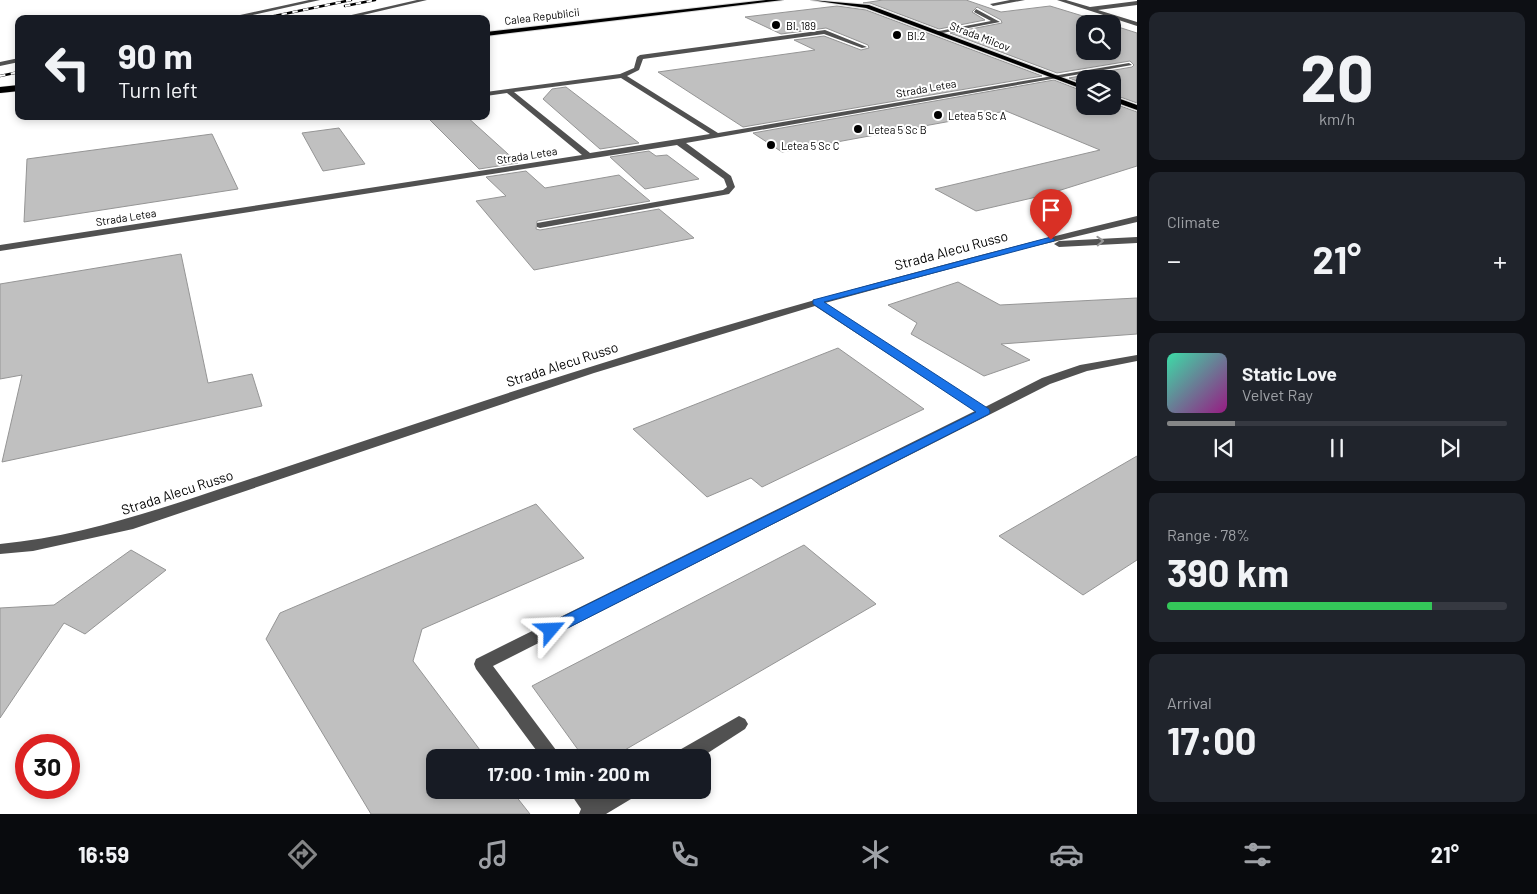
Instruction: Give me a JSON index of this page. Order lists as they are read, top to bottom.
{
  "streets": {
    "main road": ["Calea Republicii", "Strada Milcov"],
    "street": ["Strada Letea", "Strada Alecu Russo"]
  },
  "crossings": [
    ["Strada Milcov", "Strada Letea"]
  ],
  "places": [
    "Bl. 189",
    "Bl.2",
    "Letea 5 Sc A",
    "Letea 5 Sc B",
    "Letea 5 Sc C"
  ],
  "page": {
    "tile": [
      ["20", "km/h"],
      "Climate",
      ["Range · 78%", "390 km"],
      ["Arrival", "17:00"]
    ],
    "turn": ["90 m", "Turn left"],
    "heat": ["−", "21°", "+"],
    "song": ["Static Love", "Velvet Ray"],
    "limit": "30",
    "trip": "17:00 · 1 min · 200 m",
    "tabs": ["16:59", "21°"]
  }
}
